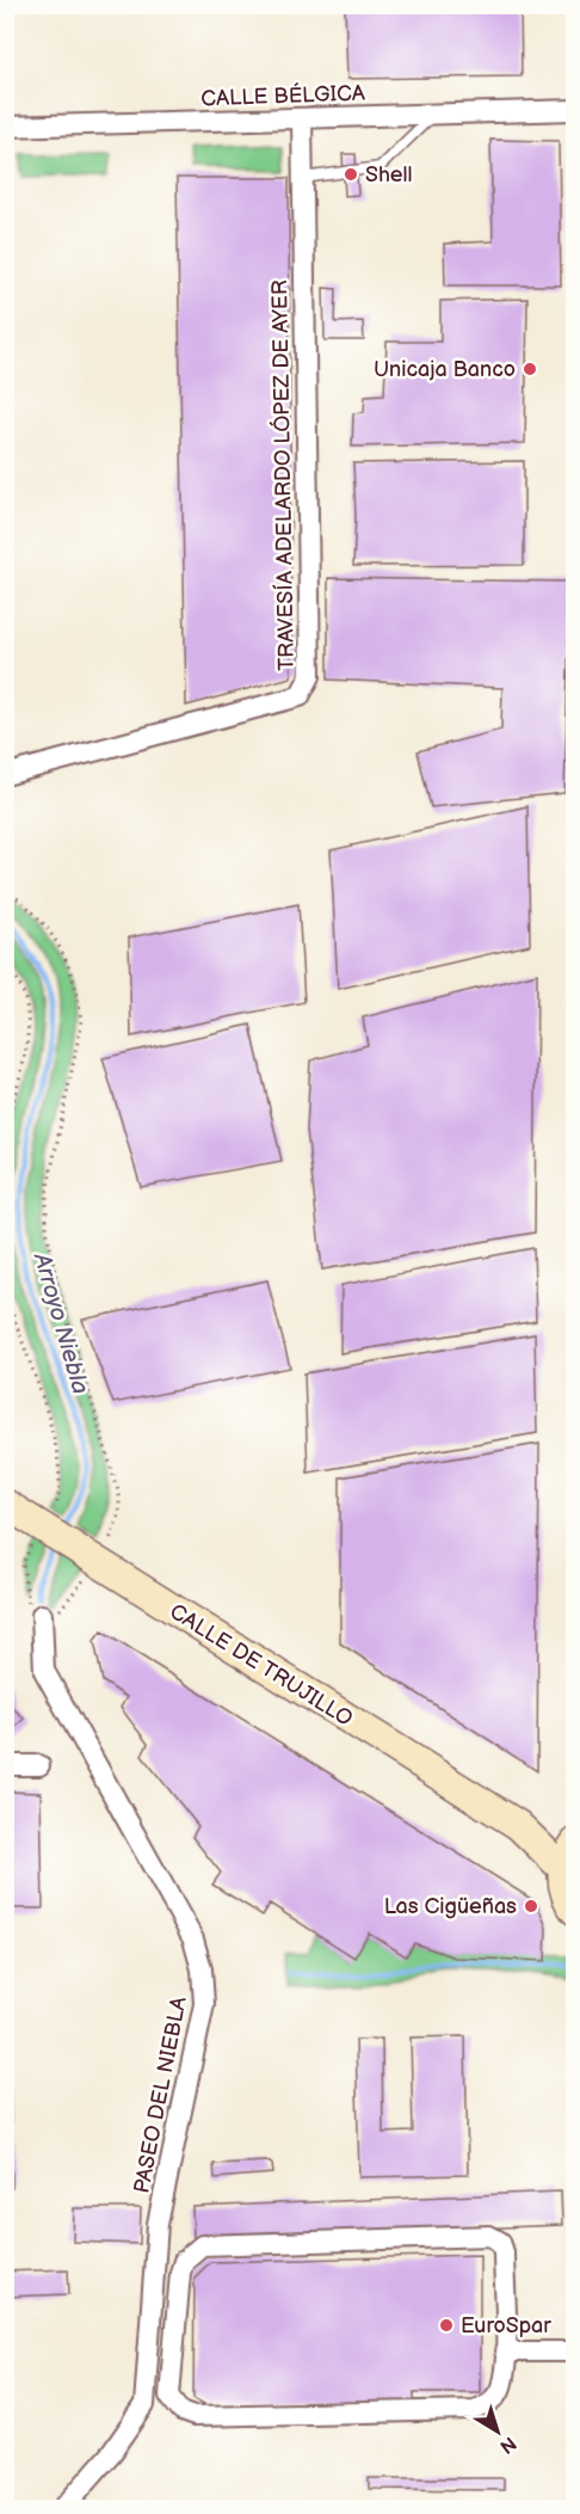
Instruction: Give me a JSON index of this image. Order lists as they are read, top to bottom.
{
  "streets": {
    "main road": ["CALLE DE TRUJILLO"],
    "street": ["CALLE BÉLGICA", "TRAVESÍA ADELARDO LÓPEZ DE AYER", "PASEO DEL NIEBLA"]
  },
  "crossings": [
    ["CALLE BÉLGICA", "TRAVESÍA ADELARDO LÓPEZ DE AYER"]
  ],
  "water": ["Arroyo Niebla"],
  "places": [
    "Shell",
    "Unicaja Banco",
    "Las Cigüeñas",
    "EuroSpar"
  ],
  "north": "bottom right"
}
